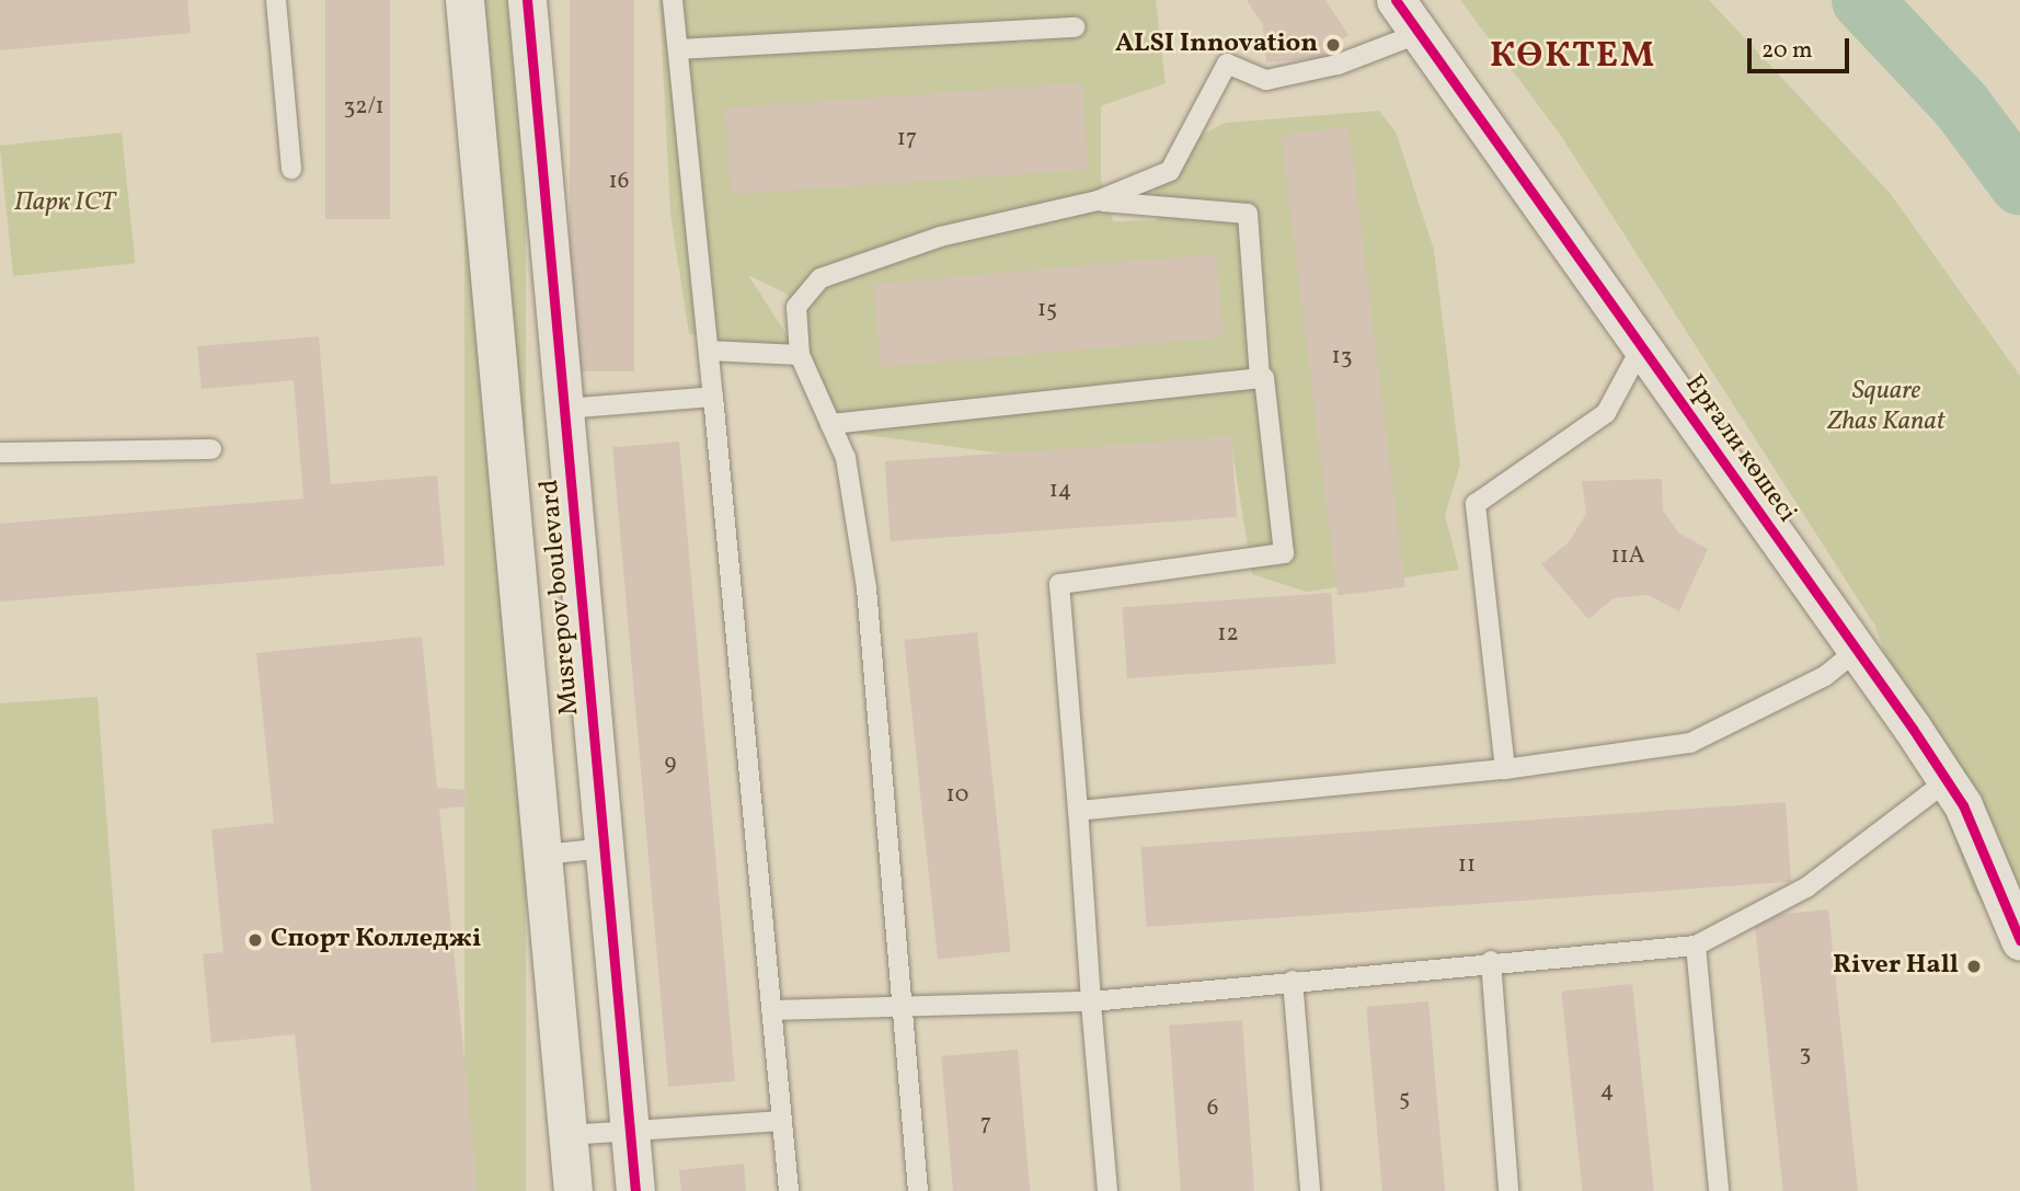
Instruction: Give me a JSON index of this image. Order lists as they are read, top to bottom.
{
  "streets": {
    "street": ["Ерғали көшесі", "Musrepov boulevard"]
  },
  "districts": ["КӨКТЕМ"],
  "parks": ["Парк ICT", "Square Zhas Kanat"],
  "places": ["ALSI Innovation", "Спорт Колледжі", "River Hall"],
  "house_numbers": [
    "32/1",
    "17",
    "16",
    "15",
    "13",
    "14",
    "11А",
    "12",
    "9",
    "10",
    "11",
    "3",
    "4",
    "5",
    "6",
    "7"
  ],
  "scale_bar": "20 m"
}
